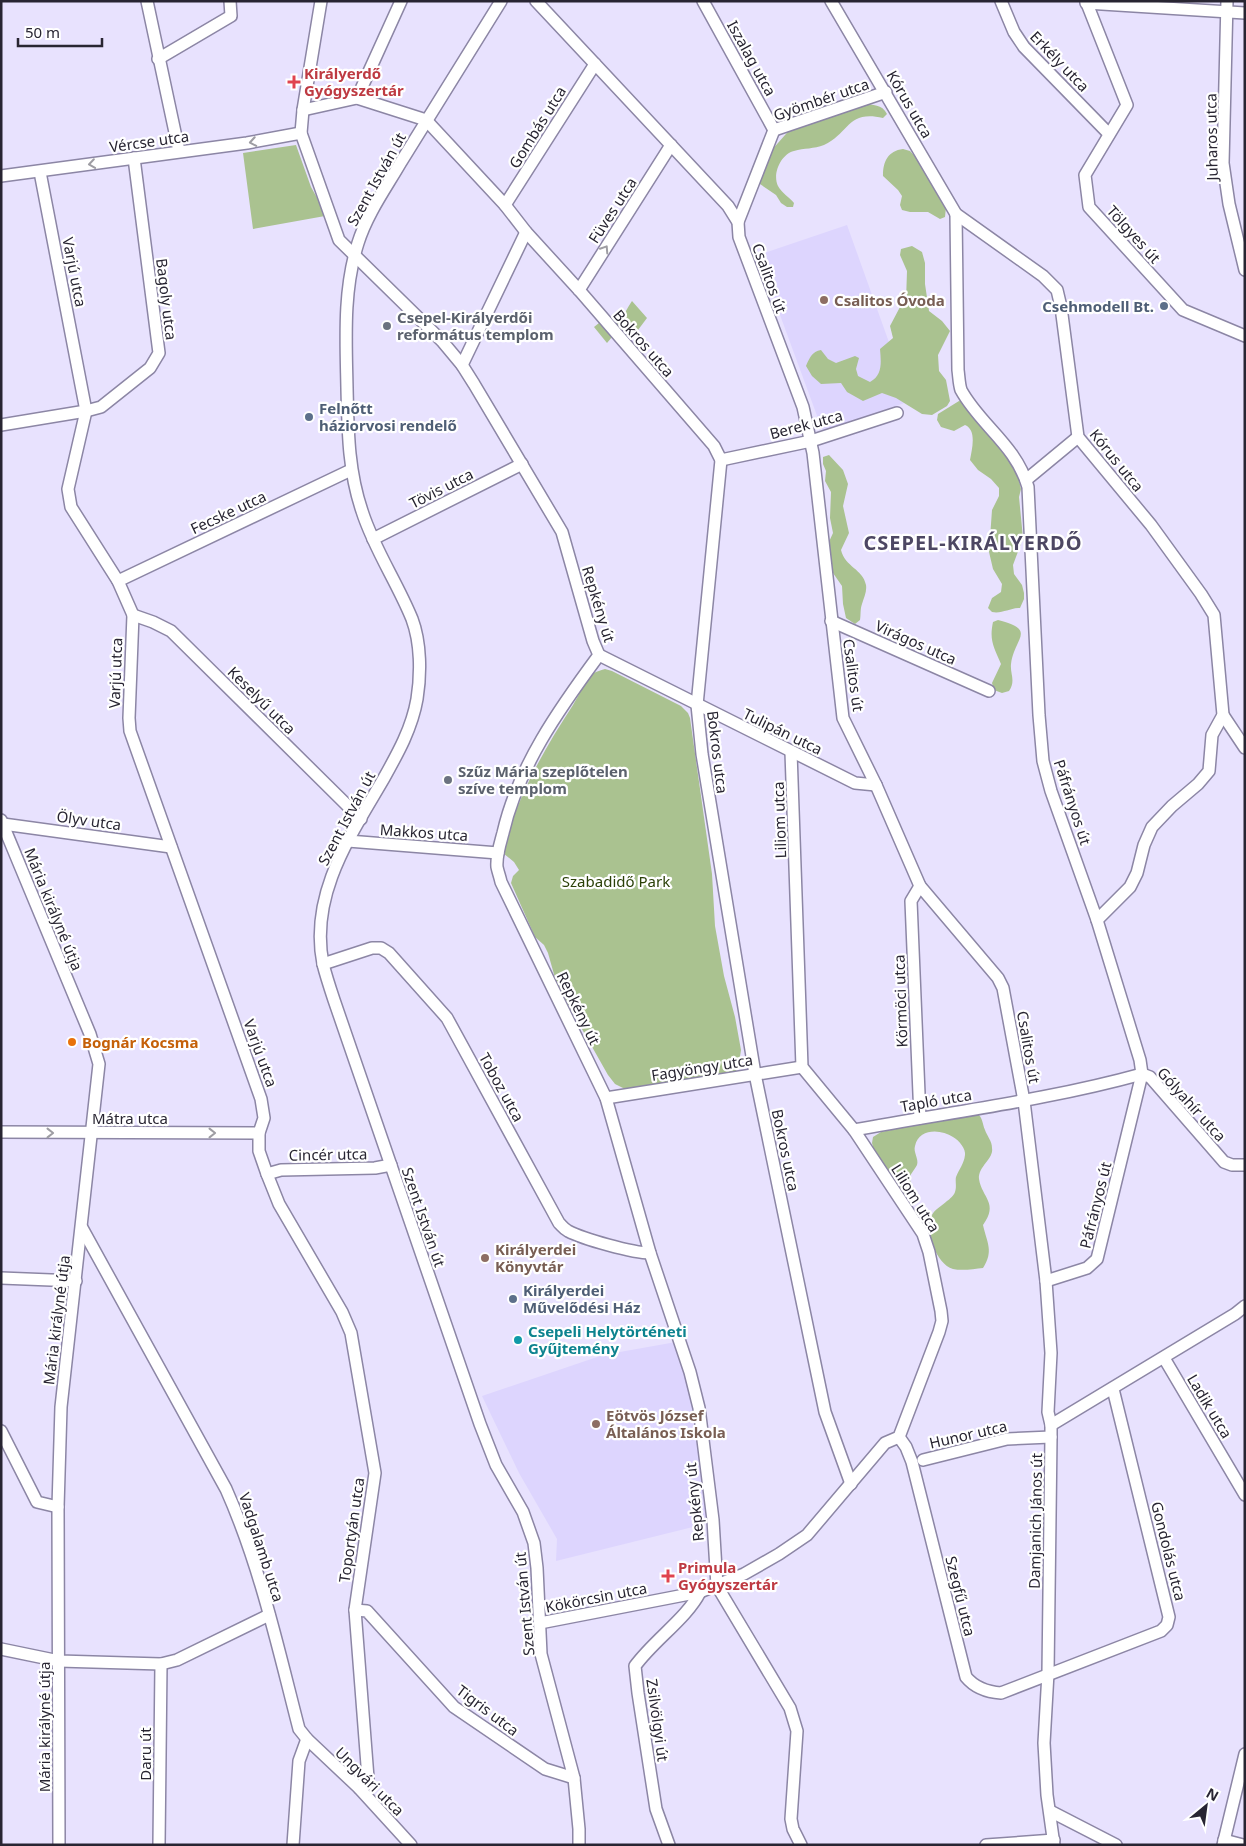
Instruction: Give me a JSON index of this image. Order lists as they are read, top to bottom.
{
  "streets": {
    "street": [
      "Iszalag utca",
      "Erkély utca",
      "Gyömbér utca",
      "Kórus utca",
      "Gombás utca",
      "Juharos utca",
      "Vércse utca",
      "Szent István út",
      "Füves utca",
      "Tölgyes út",
      "Varjú utca",
      "Csalitos út",
      "Bagoly utca",
      "Bokros utca",
      "Berek utca",
      "Tövis utca",
      "Fecske utca",
      "Repkény út",
      "Virágos utca",
      "Keselyű utca",
      "Tulipán utca",
      "Páfrányos út",
      "Ölyv utca",
      "Liliom utca",
      "Makkos utca",
      "Mária királyné útja",
      "Körmöci utca",
      "Fagyöngy utca",
      "Toboz utca",
      "Tapló utca",
      "Gólyahír utca",
      "Mátra utca",
      "Cincér utca",
      "Ladik utca",
      "Hunor utca",
      "Damjanich János út",
      "Toportyán utca",
      "Vadgalamb utca",
      "Gondolás utca",
      "Szegfű utca",
      "Kökörcsin utca",
      "Tigris utca",
      "Zsilvölgyi út",
      "Daru út",
      "Ungvári utca"
    ]
  },
  "crossings": [
    ["Iszalag utca", "Gyömbér utca"],
    ["Erkély utca", "Tölgyes út"],
    ["Gyömbér utca", "Kórus utca"],
    ["Gyömbér utca", "Csalitos út"],
    ["Kórus utca", "Páfrányos út"],
    ["Gombás utca", "Csalitos út"],
    ["Gombás utca", "Bokros utca"],
    ["Vércse utca", "Varjú utca"],
    ["Vércse utca", "Bagoly utca"],
    ["Vércse utca", "Repkény út"],
    ["Szent István út", "Bokros utca"],
    ["Szent István út", "Tövis utca"],
    ["Szent István út", "Fecske utca"],
    ["Szent István út", "Repkény út"],
    ["Szent István út", "Keselyű utca"],
    ["Szent István út", "Makkos utca"],
    ["Szent István út", "Toboz utca"],
    ["Szent István út", "Cincér utca"],
    ["Szent István út", "Kökörcsin utca"],
    ["Szent István út", "Tigris utca"],
    ["Füves utca", "Csalitos út"],
    ["Füves utca", "Bokros utca"],
    ["Varjú utca", "Bagoly utca"],
    ["Varjú utca", "Fecske utca"],
    ["Varjú utca", "Keselyű utca"],
    ["Varjú utca", "Ölyv utca"],
    ["Varjú utca", "Mátra utca"],
    ["Varjú utca", "Cincér utca"],
    ["Varjú utca", "Toportyán utca"],
    ["Csalitos út", "Berek utca"],
    ["Csalitos út", "Virágos utca"],
    ["Csalitos út", "Tulipán utca"],
    ["Csalitos út", "Páfrányos út"],
    ["Csalitos út", "Körmöci utca"],
    ["Csalitos út", "Tapló utca"],
    ["Csalitos út", "Hunor utca"],
    ["Csalitos út", "Damjanich János út"],
    ["Bokros utca", "Berek utca"],
    ["Bokros utca", "Tulipán utca"],
    ["Bokros utca", "Fagyöngy utca"],
    ["Tövis utca", "Repkény út"],
    ["Repkény út", "Tulipán utca"],
    ["Repkény út", "Makkos utca"],
    ["Repkény út", "Fagyöngy utca"],
    ["Repkény út", "Toboz utca"],
    ["Repkény út", "Kökörcsin utca"],
    ["Tulipán utca", "Liliom utca"],
    ["Páfrányos út", "Tapló utca"],
    ["Páfrányos út", "Gólyahír utca"],
    ["Ölyv utca", "Mária királyné útja"],
    ["Liliom utca", "Fagyöngy utca"],
    ["Liliom utca", "Tapló utca"],
    ["Liliom utca", "Szegfű utca"],
    ["Mária királyné útja", "Mátra utca"],
    ["Mária királyné útja", "Vadgalamb utca"],
    ["Körmöci utca", "Tapló utca"],
    ["Tapló utca", "Gólyahír utca"],
    ["Cincér utca", "Toportyán utca"],
    ["Hunor utca", "Damjanich János út"],
    ["Damjanich János út", "Gondolás utca"],
    ["Damjanich János út", "Szegfű utca"],
    ["Toportyán utca", "Tigris utca"],
    ["Toportyán utca", "Ungvári utca"],
    ["Vadgalamb utca", "Ungvári utca"],
    ["Gondolás utca", "Szegfű utca"],
    ["Kökörcsin utca", "Zsilvölgyi út"]
  ],
  "one_way": ["Vércse utca", "Füves utca", "Mátra utca"],
  "districts": ["CSEPEL-KIRÁLYERDŐ"],
  "parks": ["Szabadidő Park"],
  "places": {
    "health": ["Királyerdő Gyógyszertár", "Primula Gyógyszertár"],
    "other": [
      "Csalitos Óvoda",
      "Csehmodell Bt.",
      "Csepel-Királyerdői református templom",
      "Felnőtt háziorvosi rendelő",
      "Szűz Mária szeplőtelen szíve templom",
      "Bognár Kocsma",
      "Királyerdei Könyvtár",
      "Királyerdei Művelődési Ház",
      "Csepeli Helytörténeti Gyűjtemény",
      "Eötvös József Általános Iskola"
    ]
  },
  "scale_bar": "50 m",
  "north": "top right"
}
